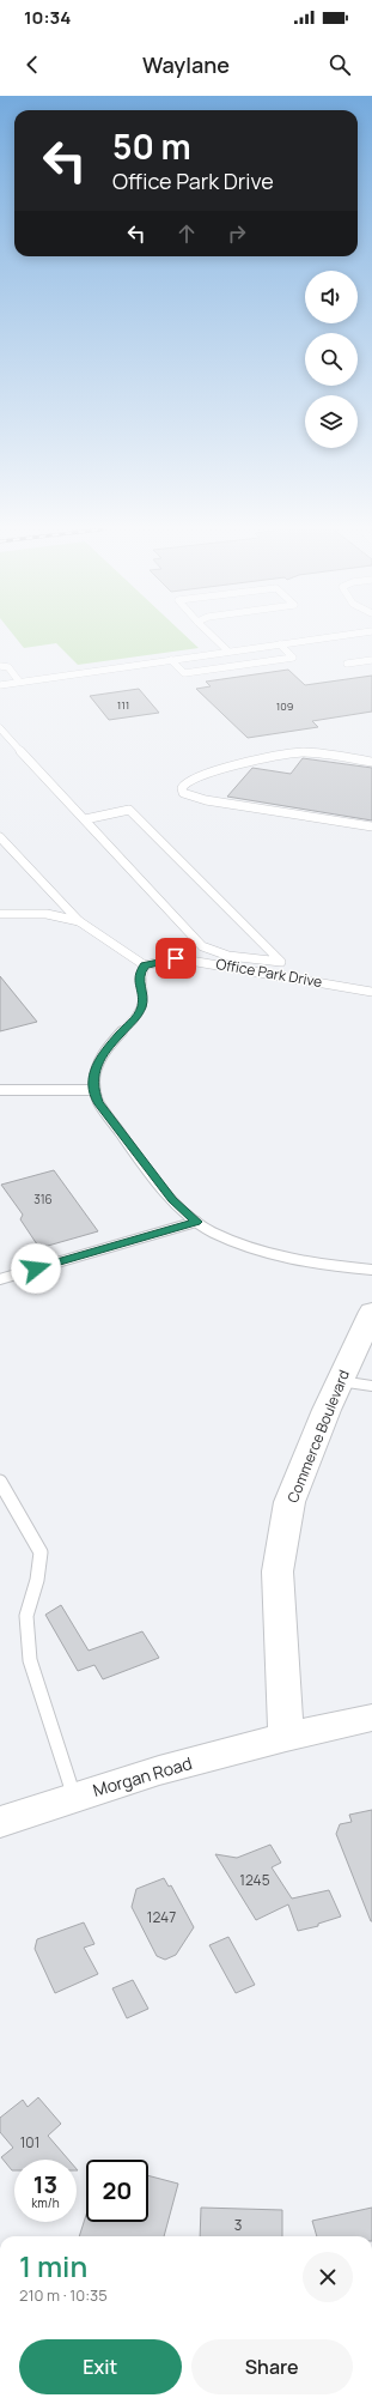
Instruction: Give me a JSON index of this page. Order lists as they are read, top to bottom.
{
  "streets": {
    "street": ["Commerce Boulevard", "Morgan Road"],
    "lane": ["Office Park Drive"]
  },
  "crossings": [
    ["Commerce Boulevard", "Morgan Road"]
  ],
  "house_numbers": [
    "111",
    "109",
    "316",
    "1245",
    "1247",
    "101",
    "3"
  ],
  "page": {
    "status": "10:34",
    "header": "Waylane",
    "turn": ["50 m", "Office Park Drive"],
    "speed": "13 km/h",
    "limit": "20",
    "heading": ["1 min", "210 m · 10:35"],
    "buttons": ["Exit", "Share"]
  }
}
